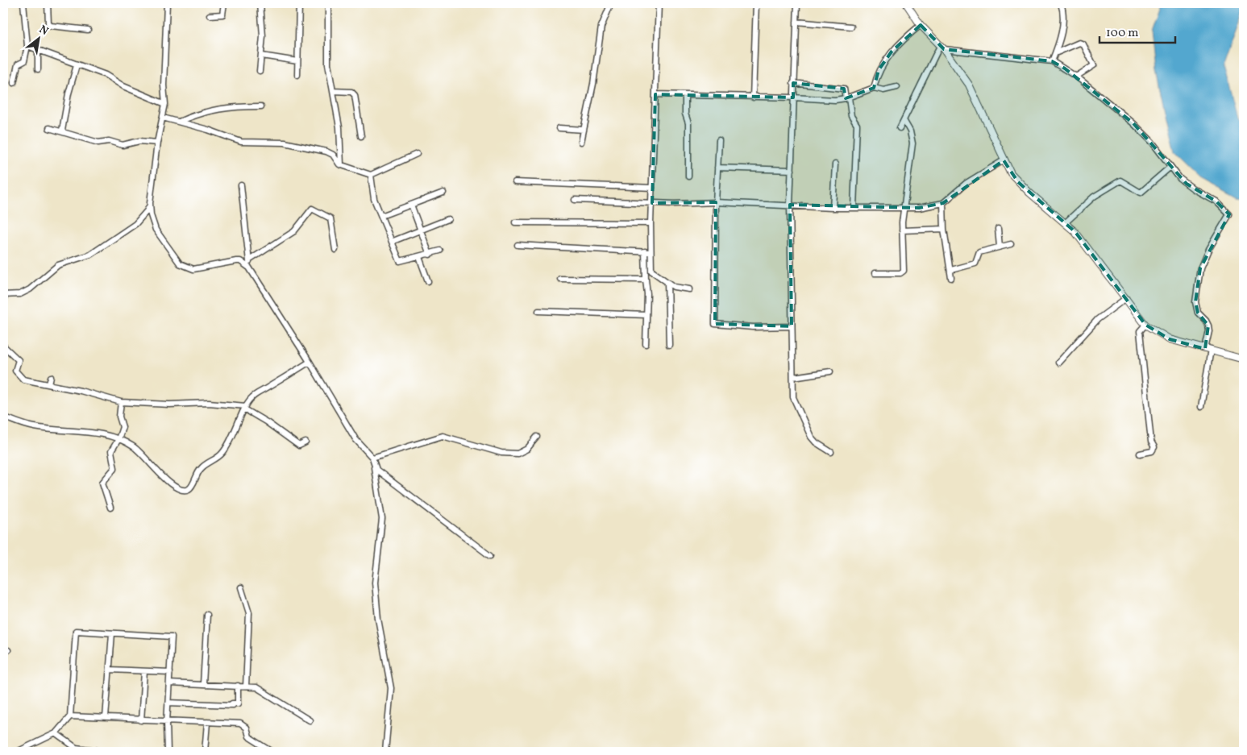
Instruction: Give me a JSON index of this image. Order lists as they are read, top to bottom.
{
  "scale_bar": "100 m",
  "north": "top right"
}
